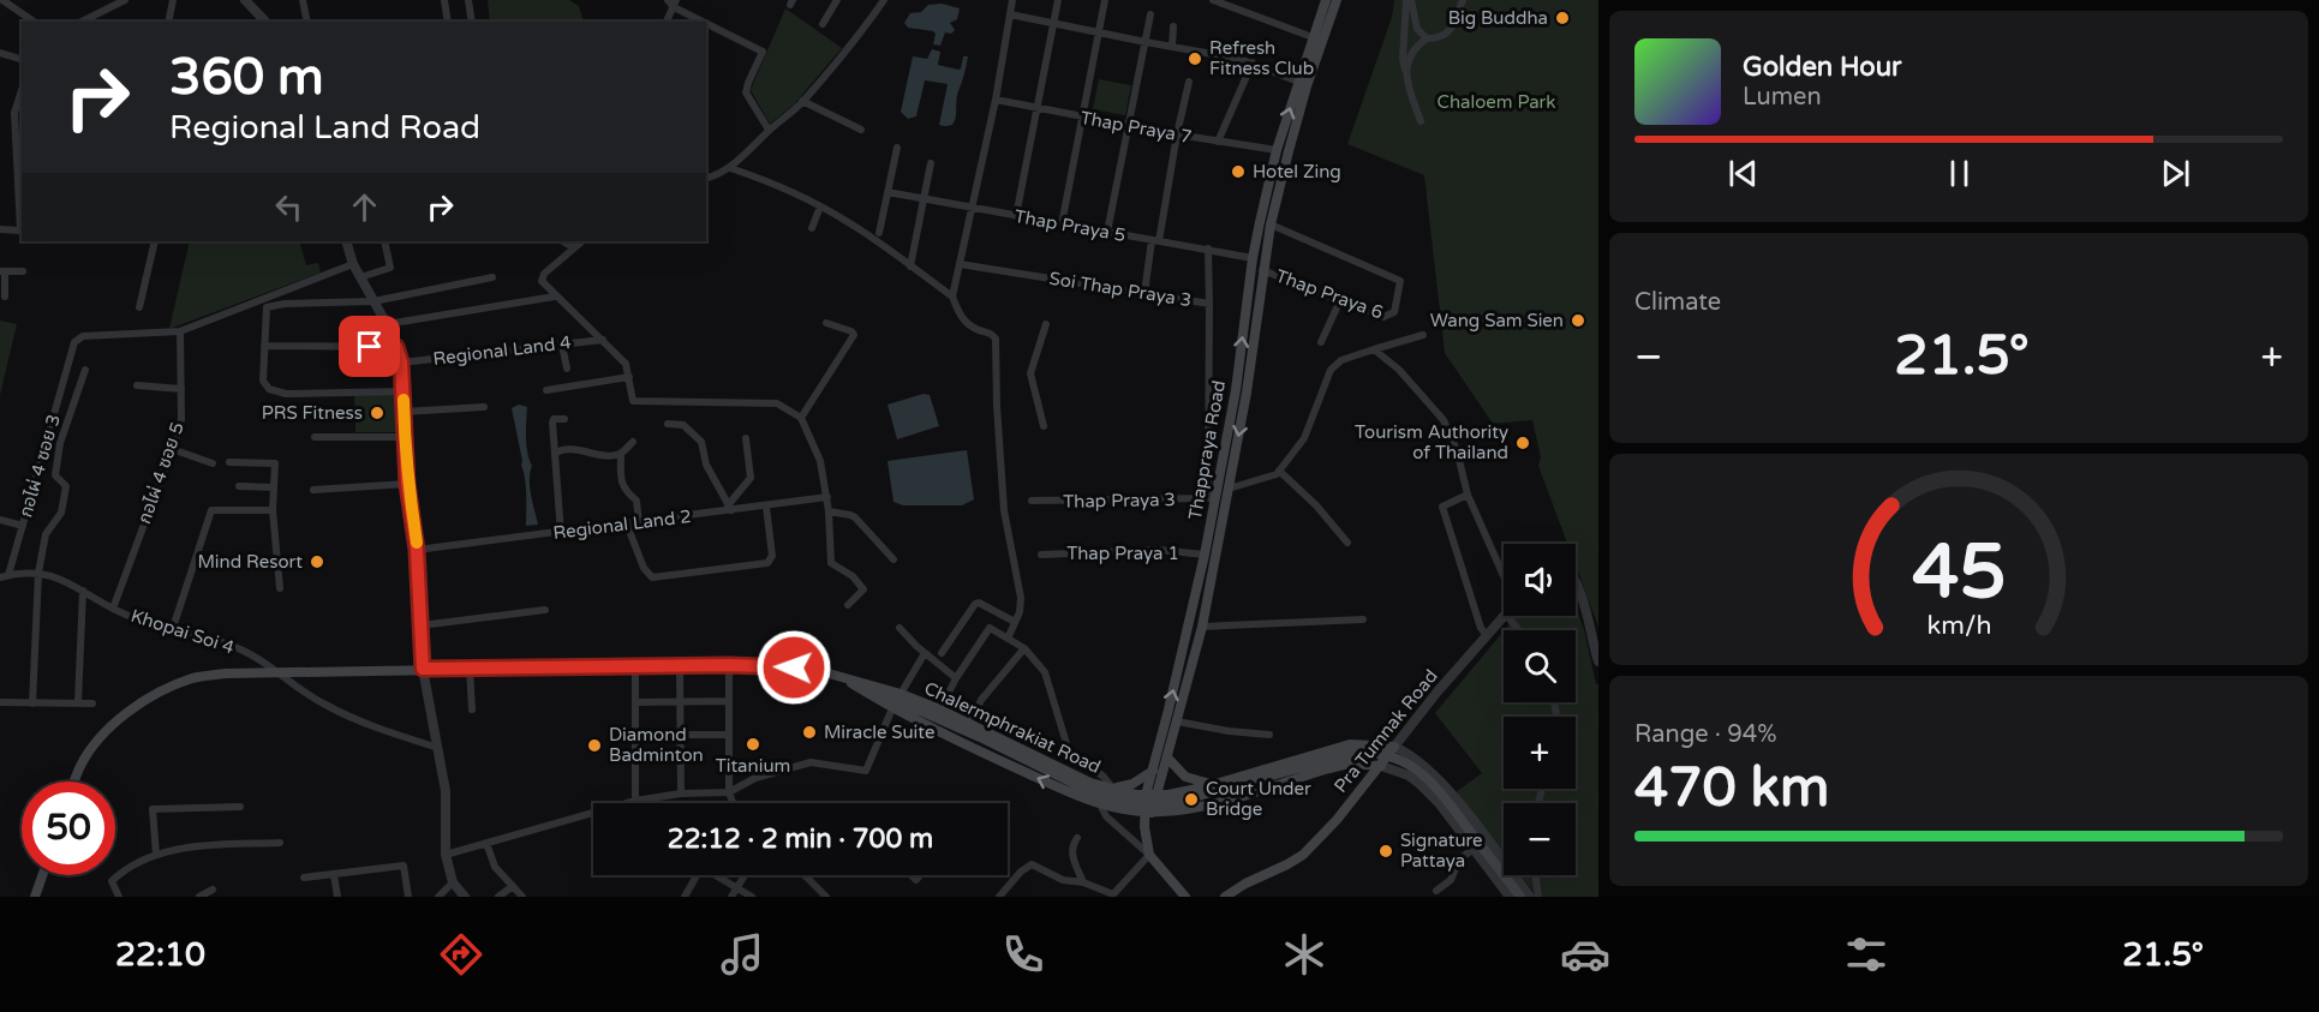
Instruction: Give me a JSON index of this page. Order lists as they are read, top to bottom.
{
  "streets": {
    "main road": ["Thappraya Road", "Chalermphrakiat Road", "Pra Tumnak Road"],
    "street": [
      "Thap Praya 7",
      "Thap Praya 5",
      "Soi Thap Praya 3",
      "Thap Praya 6",
      "Regional Land 4",
      "กอไผ่ 4 ซอย 3",
      "กอไผ่ 4 ซอย 5",
      "Thap Praya 3",
      "Regional Land 2",
      "Thap Praya 1",
      "Khopai Soi 4"
    ]
  },
  "crossings": [
    ["Thap Praya 7", "Thappraya Road"],
    ["Thap Praya 5", "Thappraya Road"],
    ["Soi Thap Praya 3", "Thappraya Road"],
    ["Soi Thap Praya 3", "Thap Praya 3"],
    ["Thap Praya 6", "Thappraya Road"],
    ["Thappraya Road", "Thap Praya 3"],
    ["Thappraya Road", "Thap Praya 1"],
    ["Thappraya Road", "Chalermphrakiat Road"],
    ["กอไผ่ 4 ซอย 3", "กอไผ่ 4 ซอย 5"],
    ["กอไผ่ 4 ซอย 3", "Khopai Soi 4"],
    ["กอไผ่ 4 ซอย 5", "Khopai Soi 4"],
    ["Khopai Soi 4", "Chalermphrakiat Road"],
    ["Chalermphrakiat Road", "Pra Tumnak Road"]
  ],
  "parks": ["Chaloem Park"],
  "places": [
    "Big Buddha",
    "Refresh Fitness Club",
    "Hotel Zing",
    "Wang Sam Sien",
    "PRS Fitness",
    "Tourism Authority of Thailand",
    "Mind Resort",
    "Miracle Suite",
    "Titanium",
    "Diamond Badminton",
    "Court Under Bridge",
    "Signature Pattaya"
  ],
  "page": {
    "turn": ["360 m", "Regional Land Road"],
    "song": ["Golden Hour", "Lumen"],
    "tile": [
      "Climate",
      ["Range · 94%", "470 km"]
    ],
    "heat": ["−", "21.5°", "+"],
    "map_buttons": ["+", "−"],
    "limit": "50",
    "trip": "22:12 · 2 min · 700 m",
    "tabs": ["22:10", "21.5°"],
    "gauge": ["45", "km/h"]
  }
}
